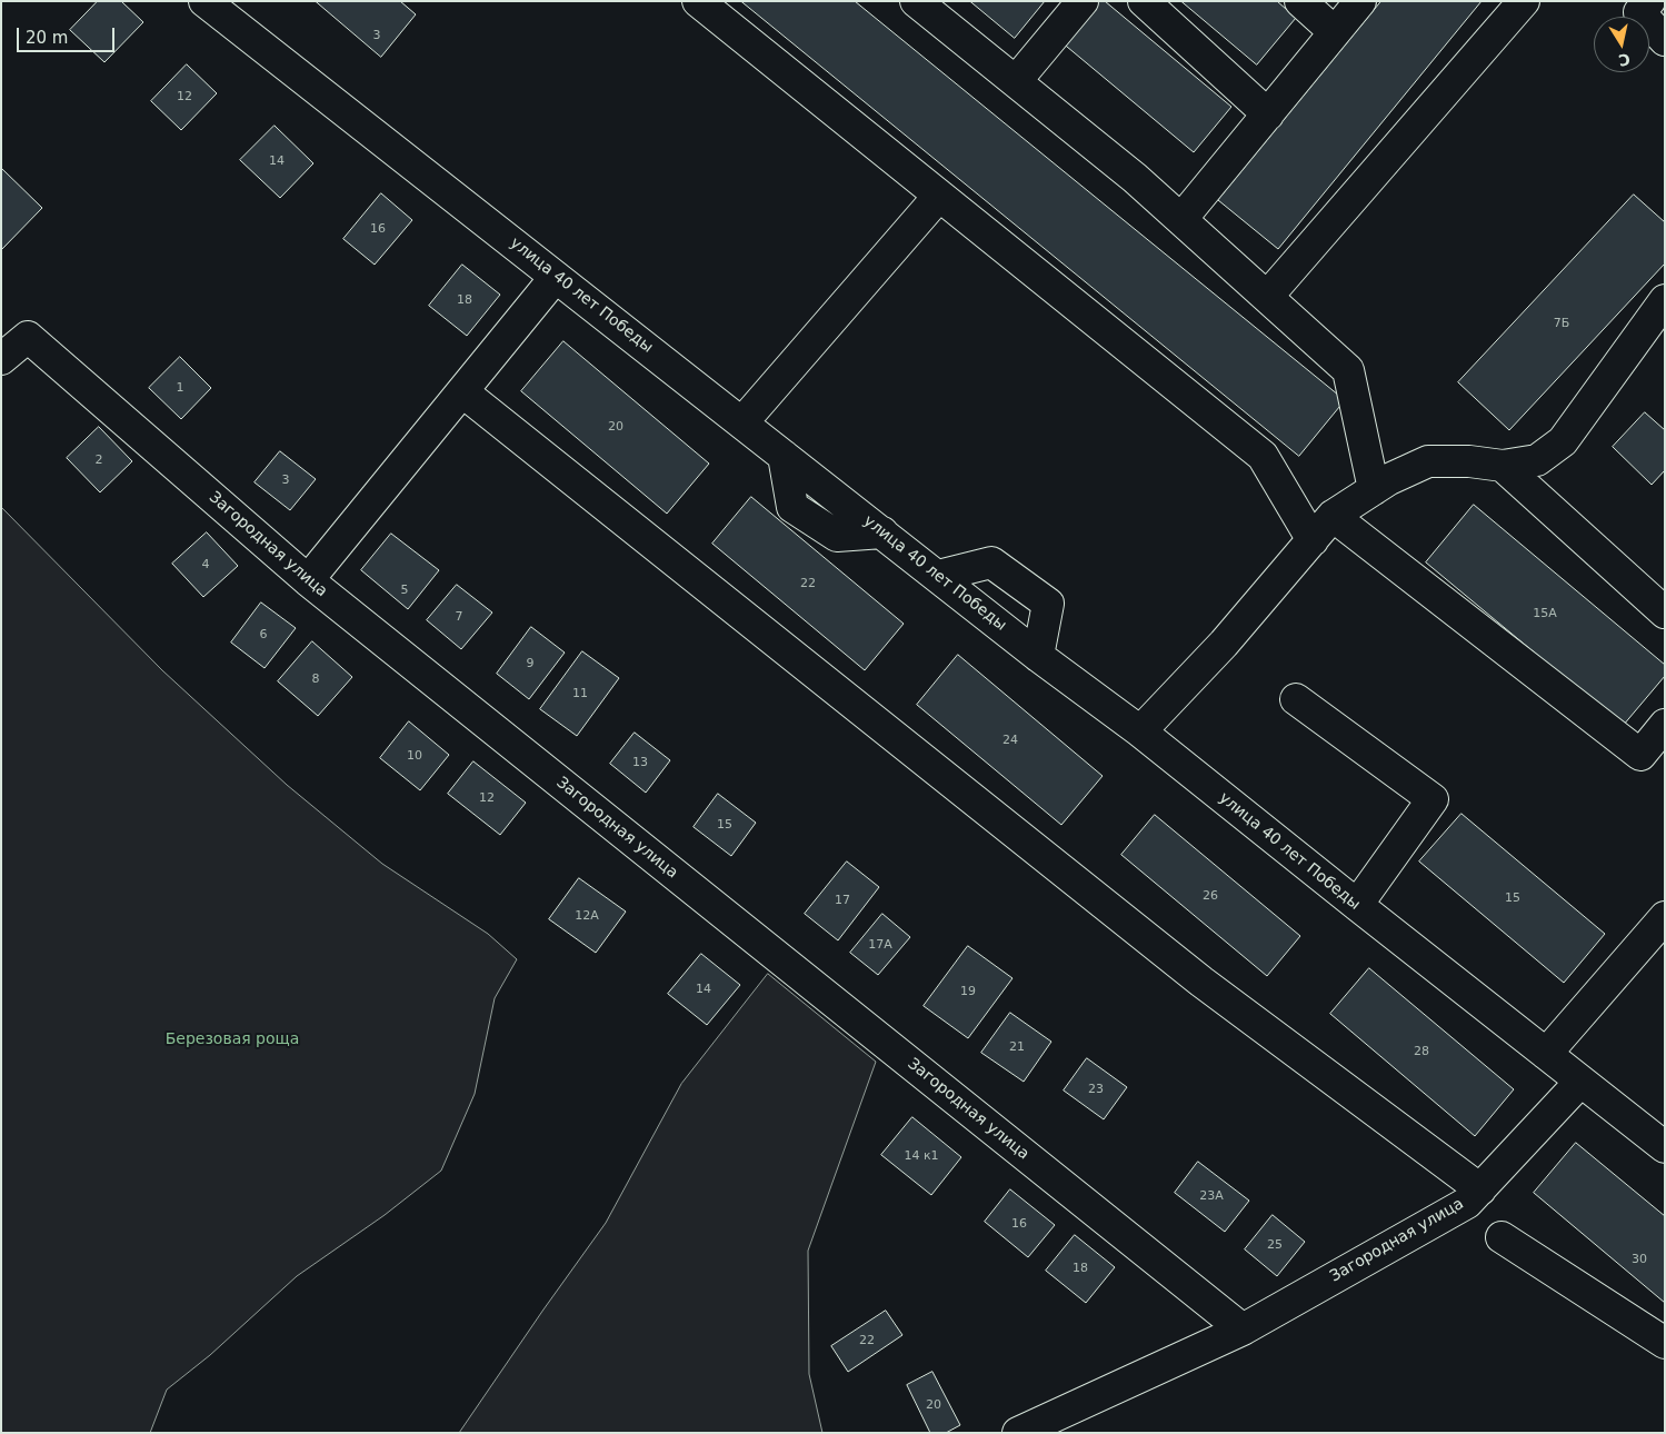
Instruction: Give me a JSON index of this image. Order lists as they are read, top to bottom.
{
  "streets": {
    "street": ["улица 40 лет Победы", "Загородная улица"]
  },
  "crossings": [
    ["улица 40 лет Победы", "Загородная улица"]
  ],
  "parks": ["Березовая роща"],
  "house_numbers": [
    "3",
    "12",
    "14",
    "16",
    "18",
    "7Б",
    "1",
    "20",
    "2",
    "3",
    "4",
    "22",
    "5",
    "15А",
    "7",
    "6",
    "9",
    "8",
    "11",
    "24",
    "10",
    "13",
    "12",
    "15",
    "26",
    "15",
    "17",
    "12А",
    "17А",
    "14",
    "19",
    "21",
    "28",
    "23",
    "14 к1",
    "23А",
    "16",
    "25",
    "30",
    "18",
    "22",
    "20"
  ],
  "scale_bar": "20 m",
  "north": "bottom"
}
